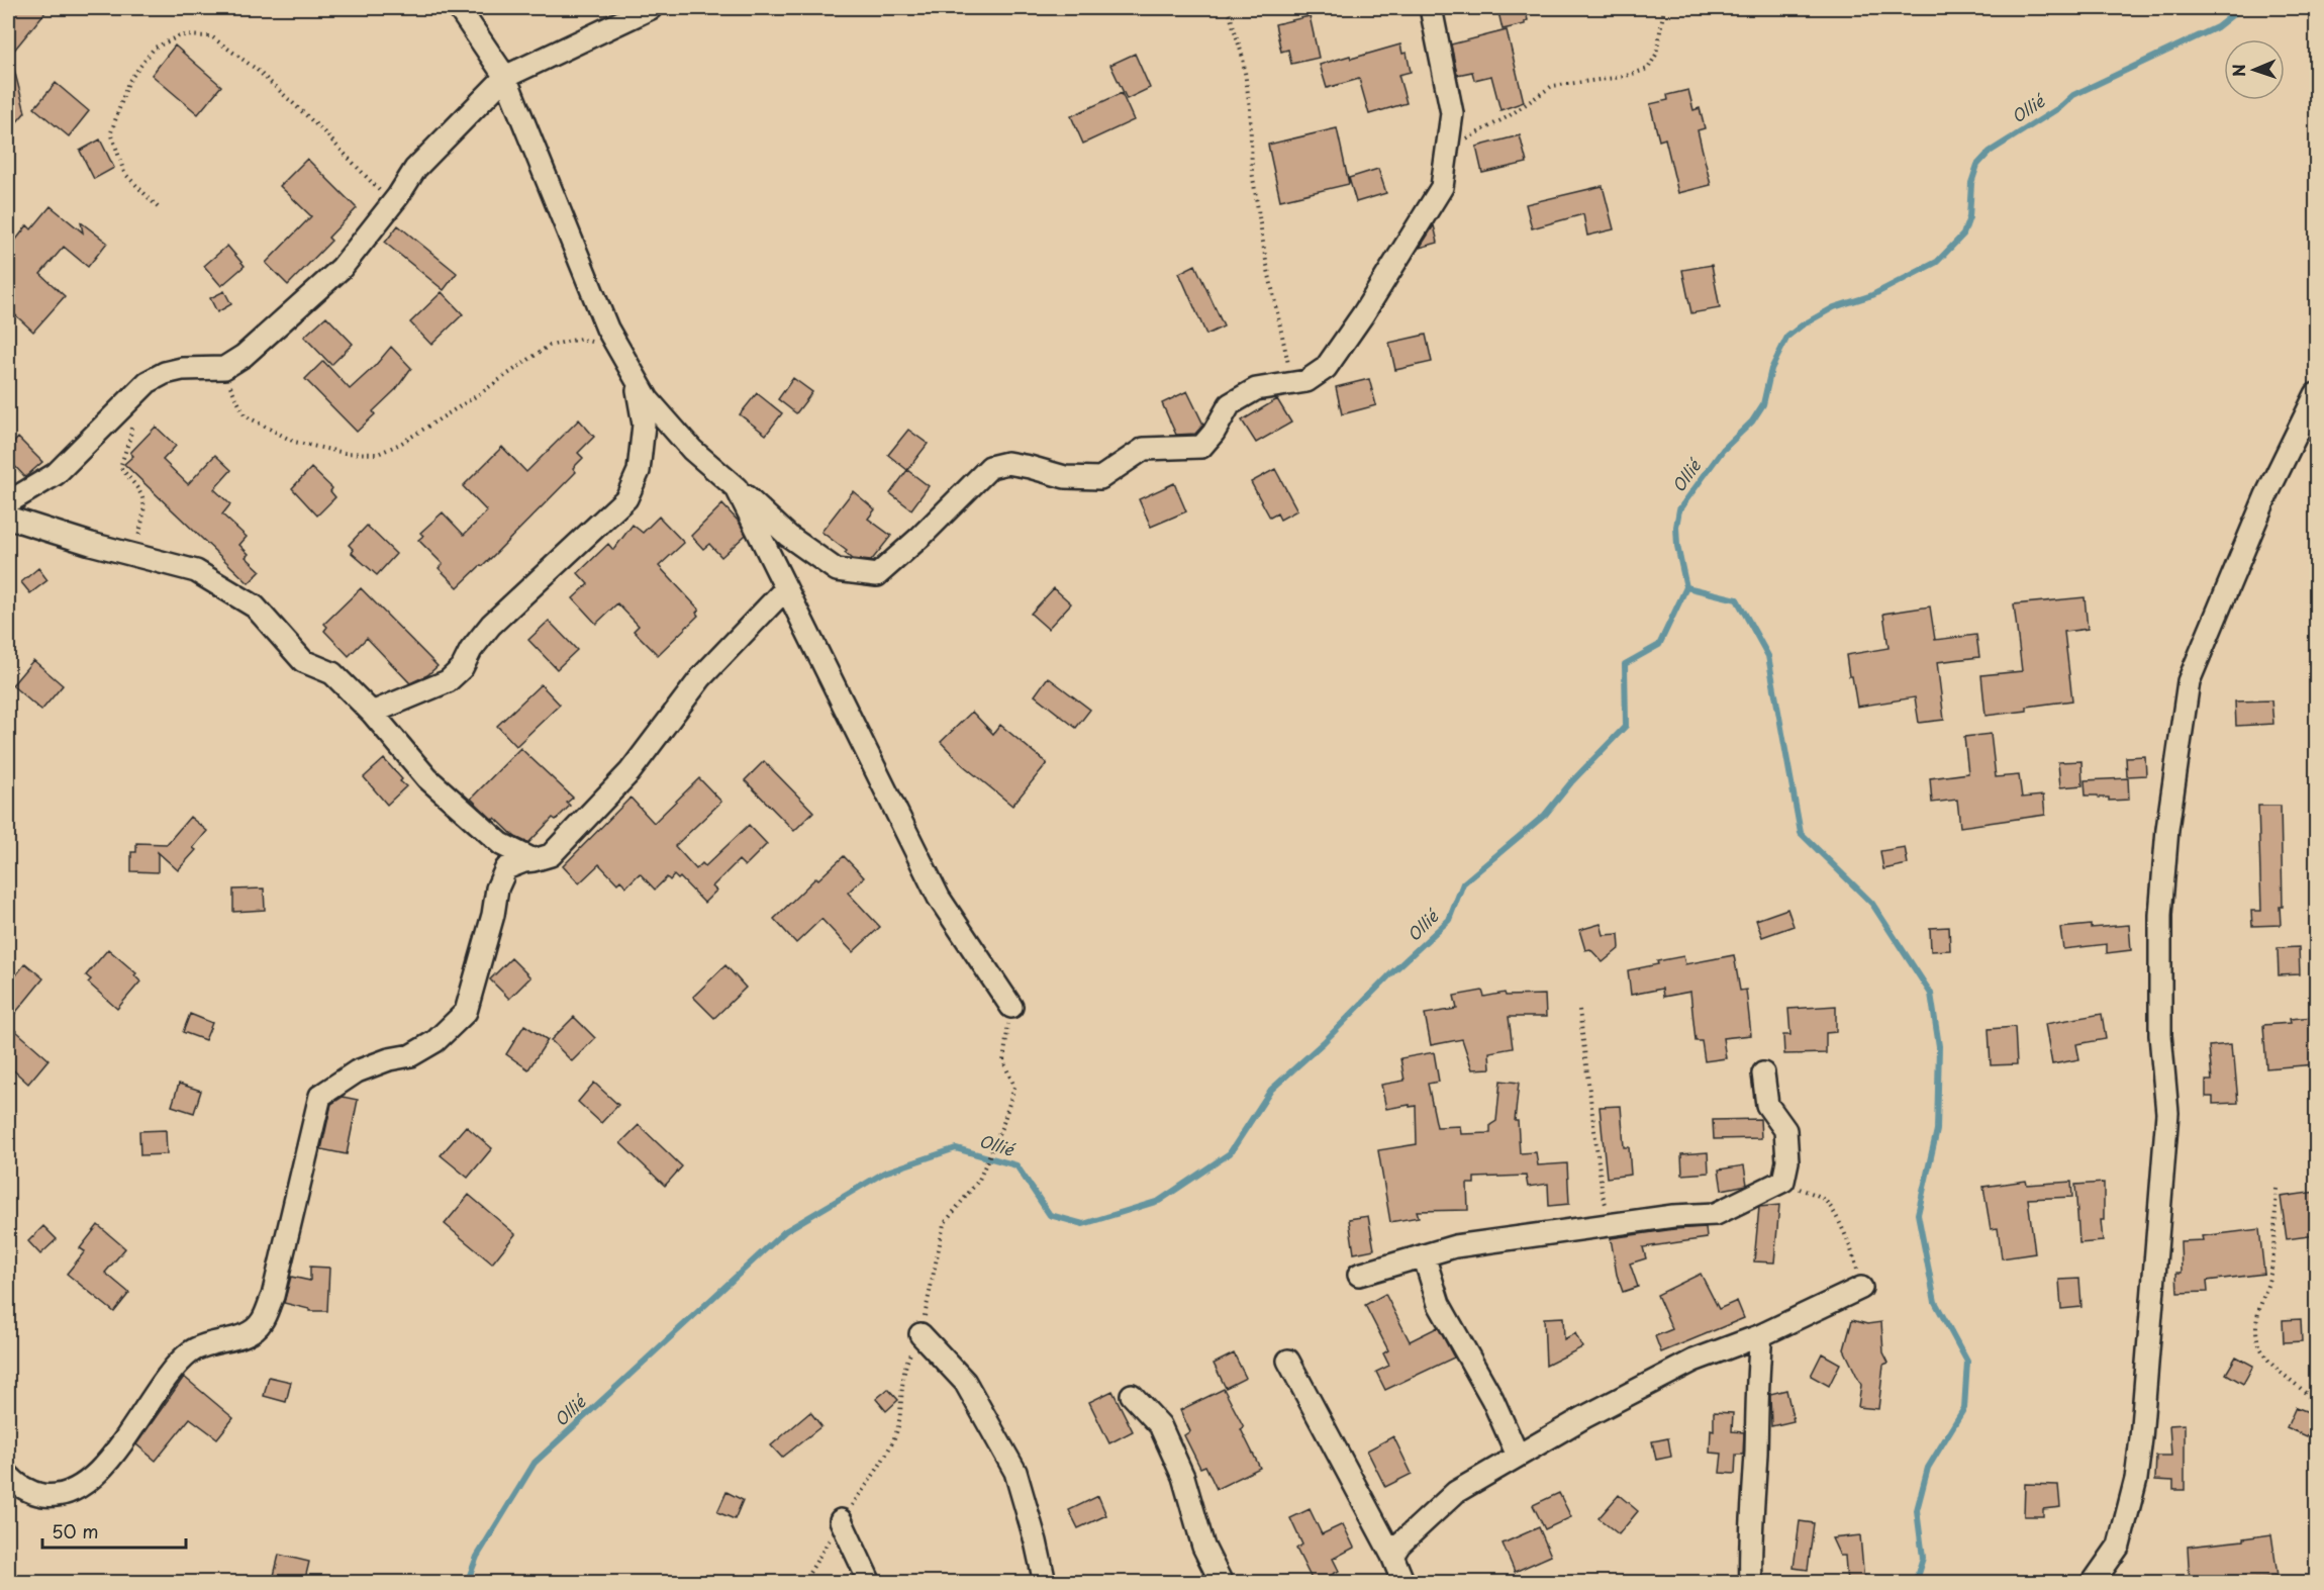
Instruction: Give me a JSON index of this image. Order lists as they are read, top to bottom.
{
  "water": ["Ollié"],
  "scale_bar": "50 m",
  "north": "left"
}
